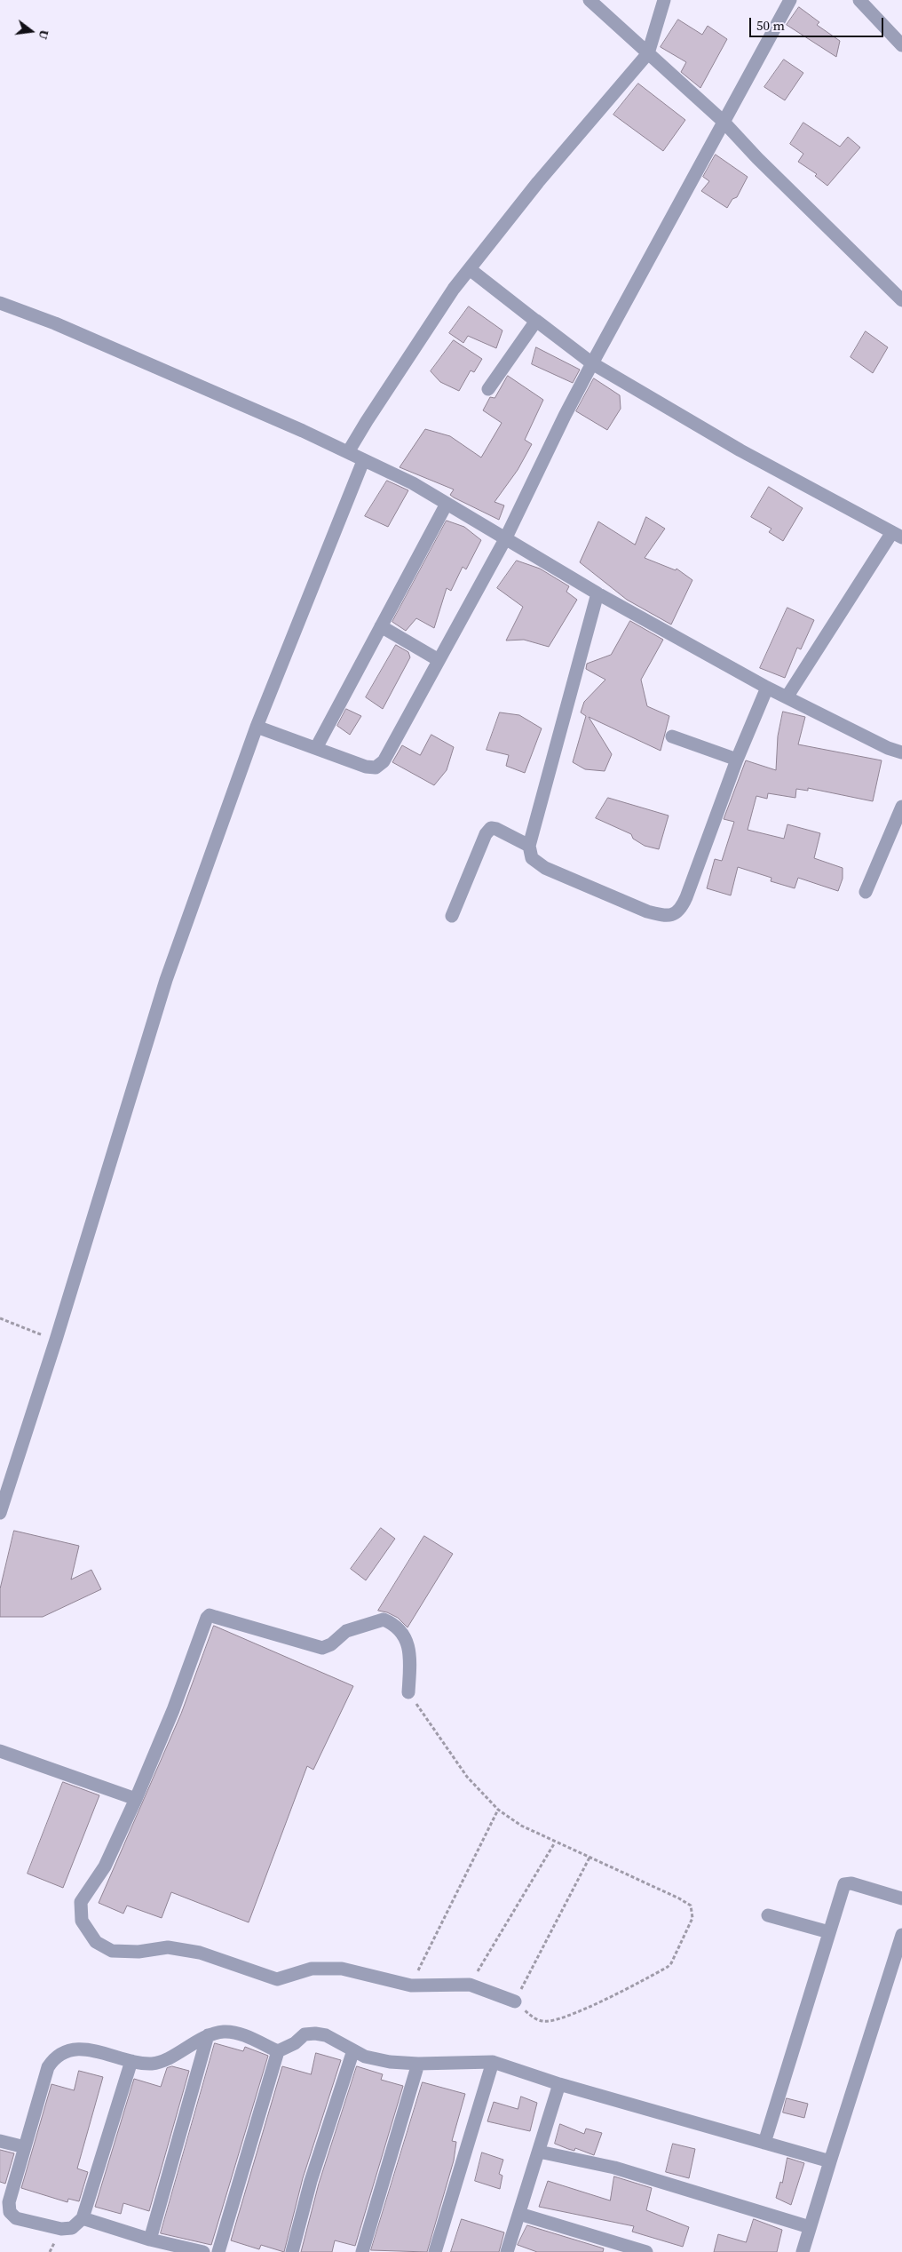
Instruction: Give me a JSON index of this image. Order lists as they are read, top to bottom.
{
  "scale_bar": "50 m",
  "north": "right"
}
